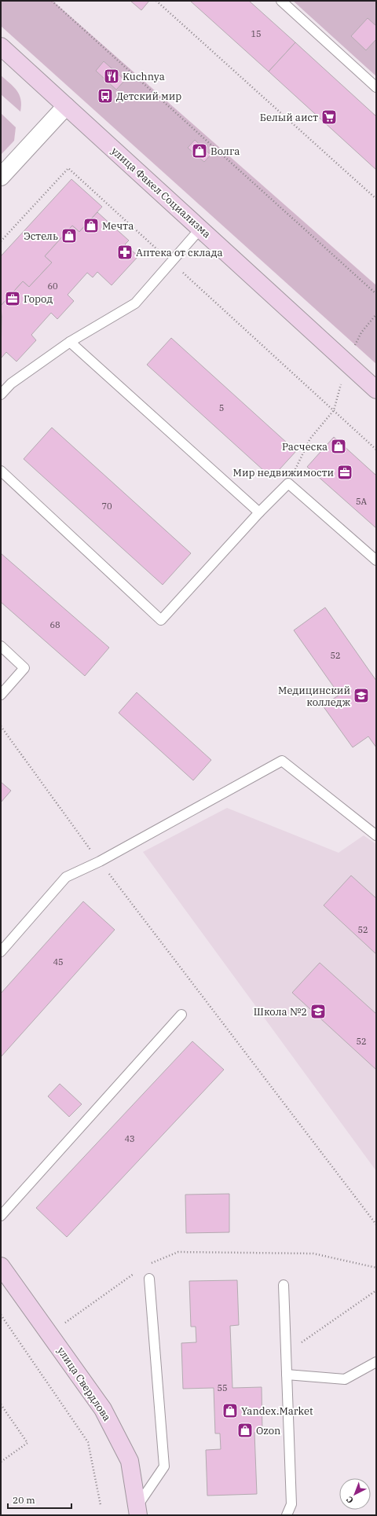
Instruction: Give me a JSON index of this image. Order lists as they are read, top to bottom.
{
  "streets": {
    "main road": ["улица Факел Социализма", "улица Свердлова"]
  },
  "places": {
    "restaurant": ["Kuchnya"],
    "bus stop": ["Детский мир"],
    "supermarket": ["Белый аист"],
    "shop": [
      "Волга",
      "Мечта",
      "Эстель",
      "Расческа",
      "Yandex.Market",
      "Ozon"
    ],
    "pharmacy": ["Аптека от склада"],
    "office": ["Город", "Мир недвижимости"],
    "school or university": ["Медицинский колледж", "Школа №2"]
  },
  "house_numbers": [
    "15",
    "60",
    "5",
    "5А",
    "70",
    "68",
    "52",
    "52",
    "45",
    "52",
    "43",
    "55"
  ],
  "scale_bar": "20 m",
  "north": "bottom left"
}
